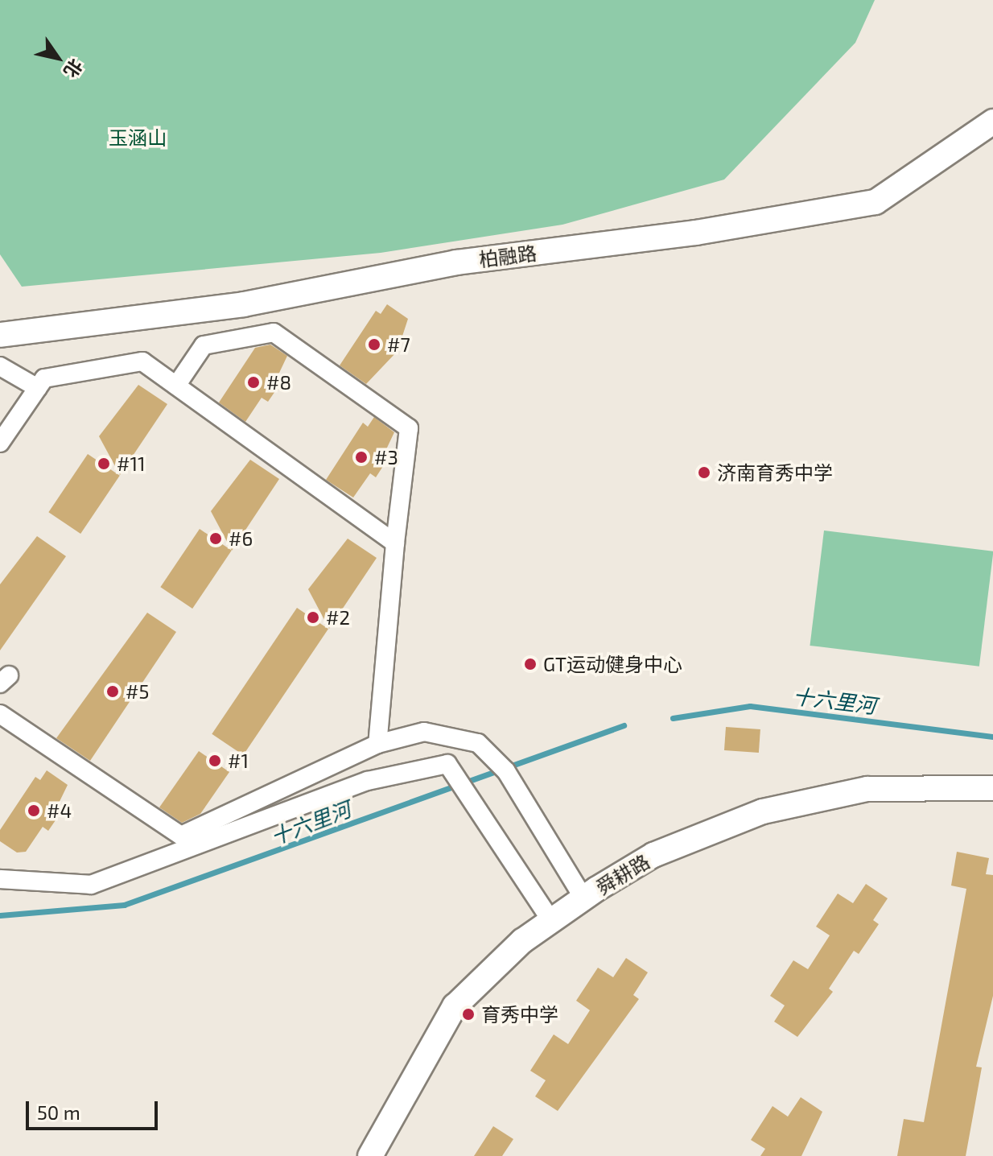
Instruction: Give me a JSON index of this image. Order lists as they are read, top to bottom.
{
  "streets": {
    "street": ["柏融路", "舜耕路"]
  },
  "water": ["十六里河"],
  "parks": ["玉涵山"],
  "places": [
    "#7",
    "#8",
    "#3",
    "#11",
    "济南育秀中学",
    "#6",
    "#2",
    "GT运动健身中心",
    "#5",
    "#1",
    "#4",
    "育秀中学"
  ],
  "scale_bar": "50 m",
  "north": "bottom right"
}
